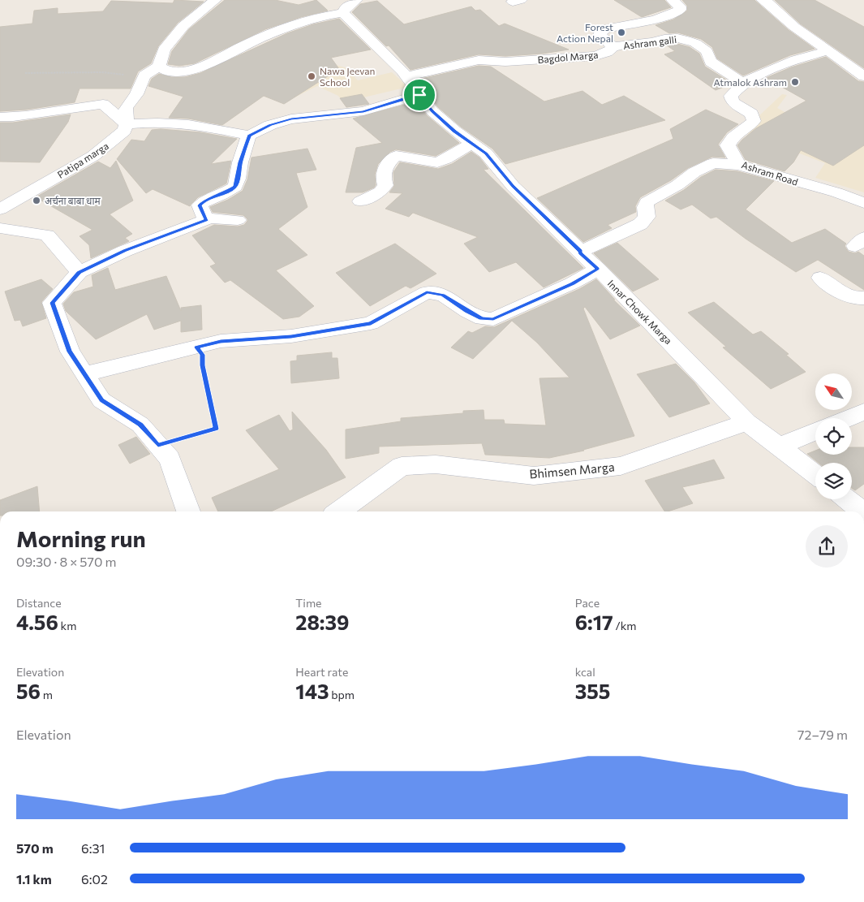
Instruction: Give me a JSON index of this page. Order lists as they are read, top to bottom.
{
  "streets": {
    "street": [
      "Ashram galli",
      "Bagdol Marga",
      "Patipa marga",
      "Ashram Road",
      "Innar Chowk Marga",
      "Bhimsen Marga"
    ]
  },
  "crossings": [
    ["Ashram galli", "Bagdol Marga"],
    ["Ashram galli", "Ashram Road"],
    ["Bagdol Marga", "Innar Chowk Marga"],
    ["Innar Chowk Marga", "Bhimsen Marga"]
  ],
  "places": [
    "Forest Action Nepal",
    "Nawa Jeevan School",
    "Atmalok Ashram",
    "अर्चना बाबा धाम"
  ],
  "north": "top left",
  "page": {
    "heading": ["Morning run", "09:30 · 8 × 570 m"],
    "stats": [
      ["Distance", "4.56 km"],
      ["Time", "28:39"],
      ["Pace", "6:17 /km"],
      ["Elevation", "56 m"],
      ["Heart rate", "143 bpm"],
      ["kcal", "355"]
    ],
    "chart": ["Elevation", "72–79 m"],
    "list": [
      {
        "name": "570 m",
        "note": "6:31"
      },
      {
        "name": "1.1 km",
        "note": "6:02"
      }
    ]
  }
}
